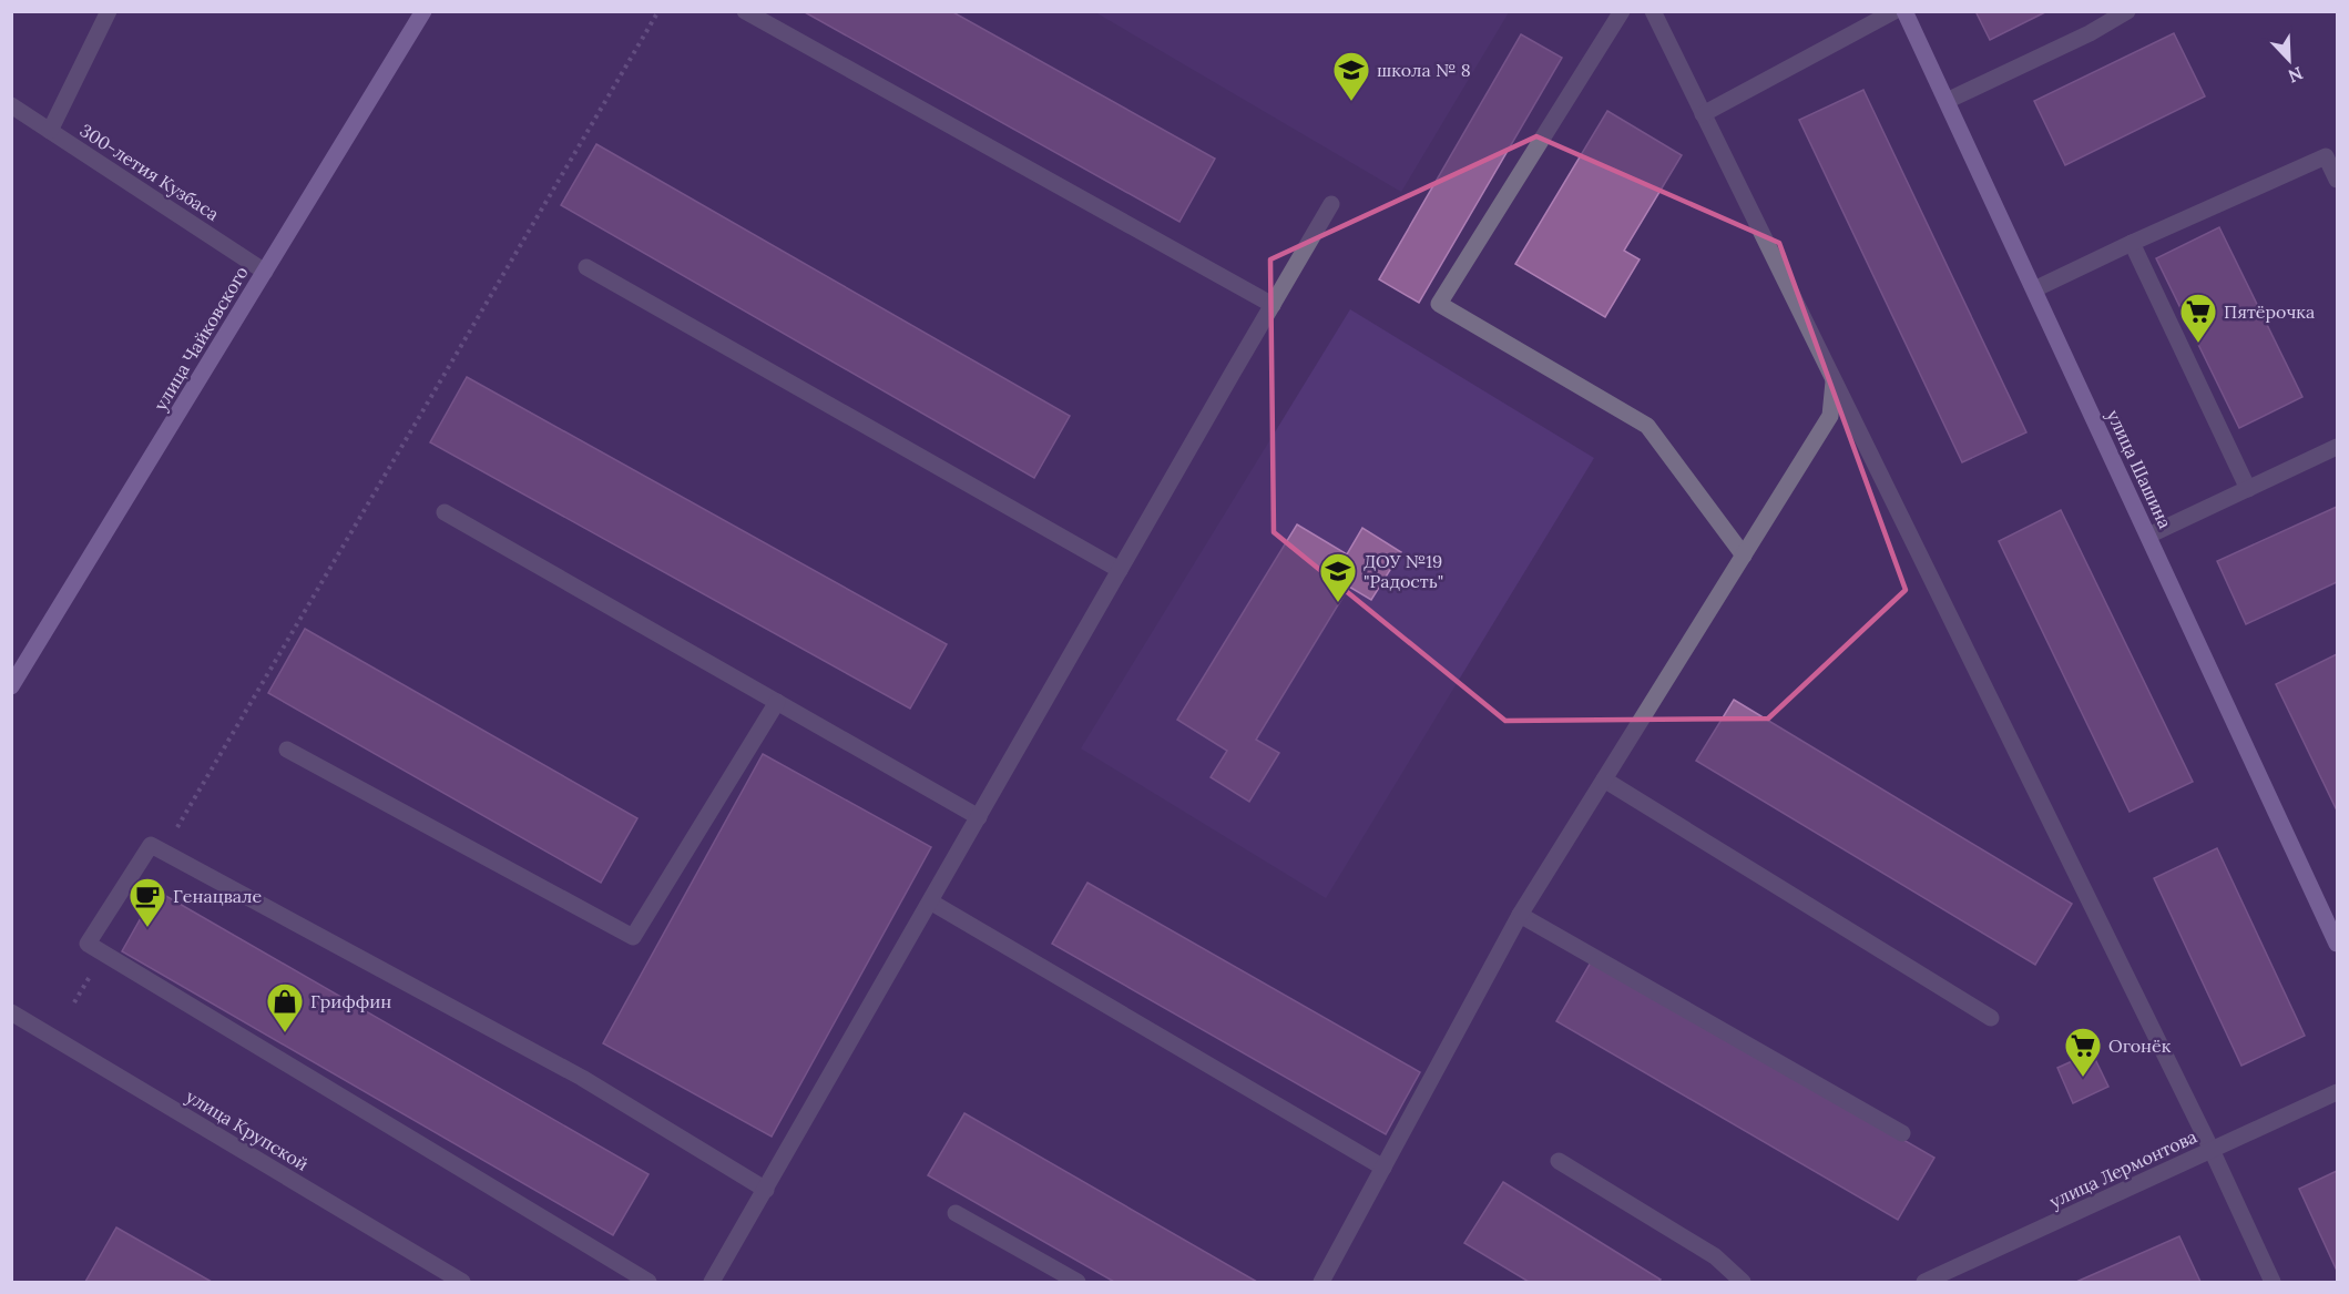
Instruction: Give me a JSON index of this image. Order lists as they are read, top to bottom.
{
  "streets": {
    "main road": ["улица Чайковского", "улица Шашина"],
    "street": ["300-летия Кузбаса", "улица Крупской", "улица Лермонтова"]
  },
  "crossings": [
    ["300-летия Кузбаса", "улица Чайковского"]
  ],
  "places": {
    "school or university": ["школа № 8", "ДОУ №19 \"Радость\""],
    "supermarket": ["Пятёрочка", "Огонёк"],
    "cafe": ["Генацвале"],
    "shop": ["Гриффин"]
  },
  "north": "bottom right"
}
